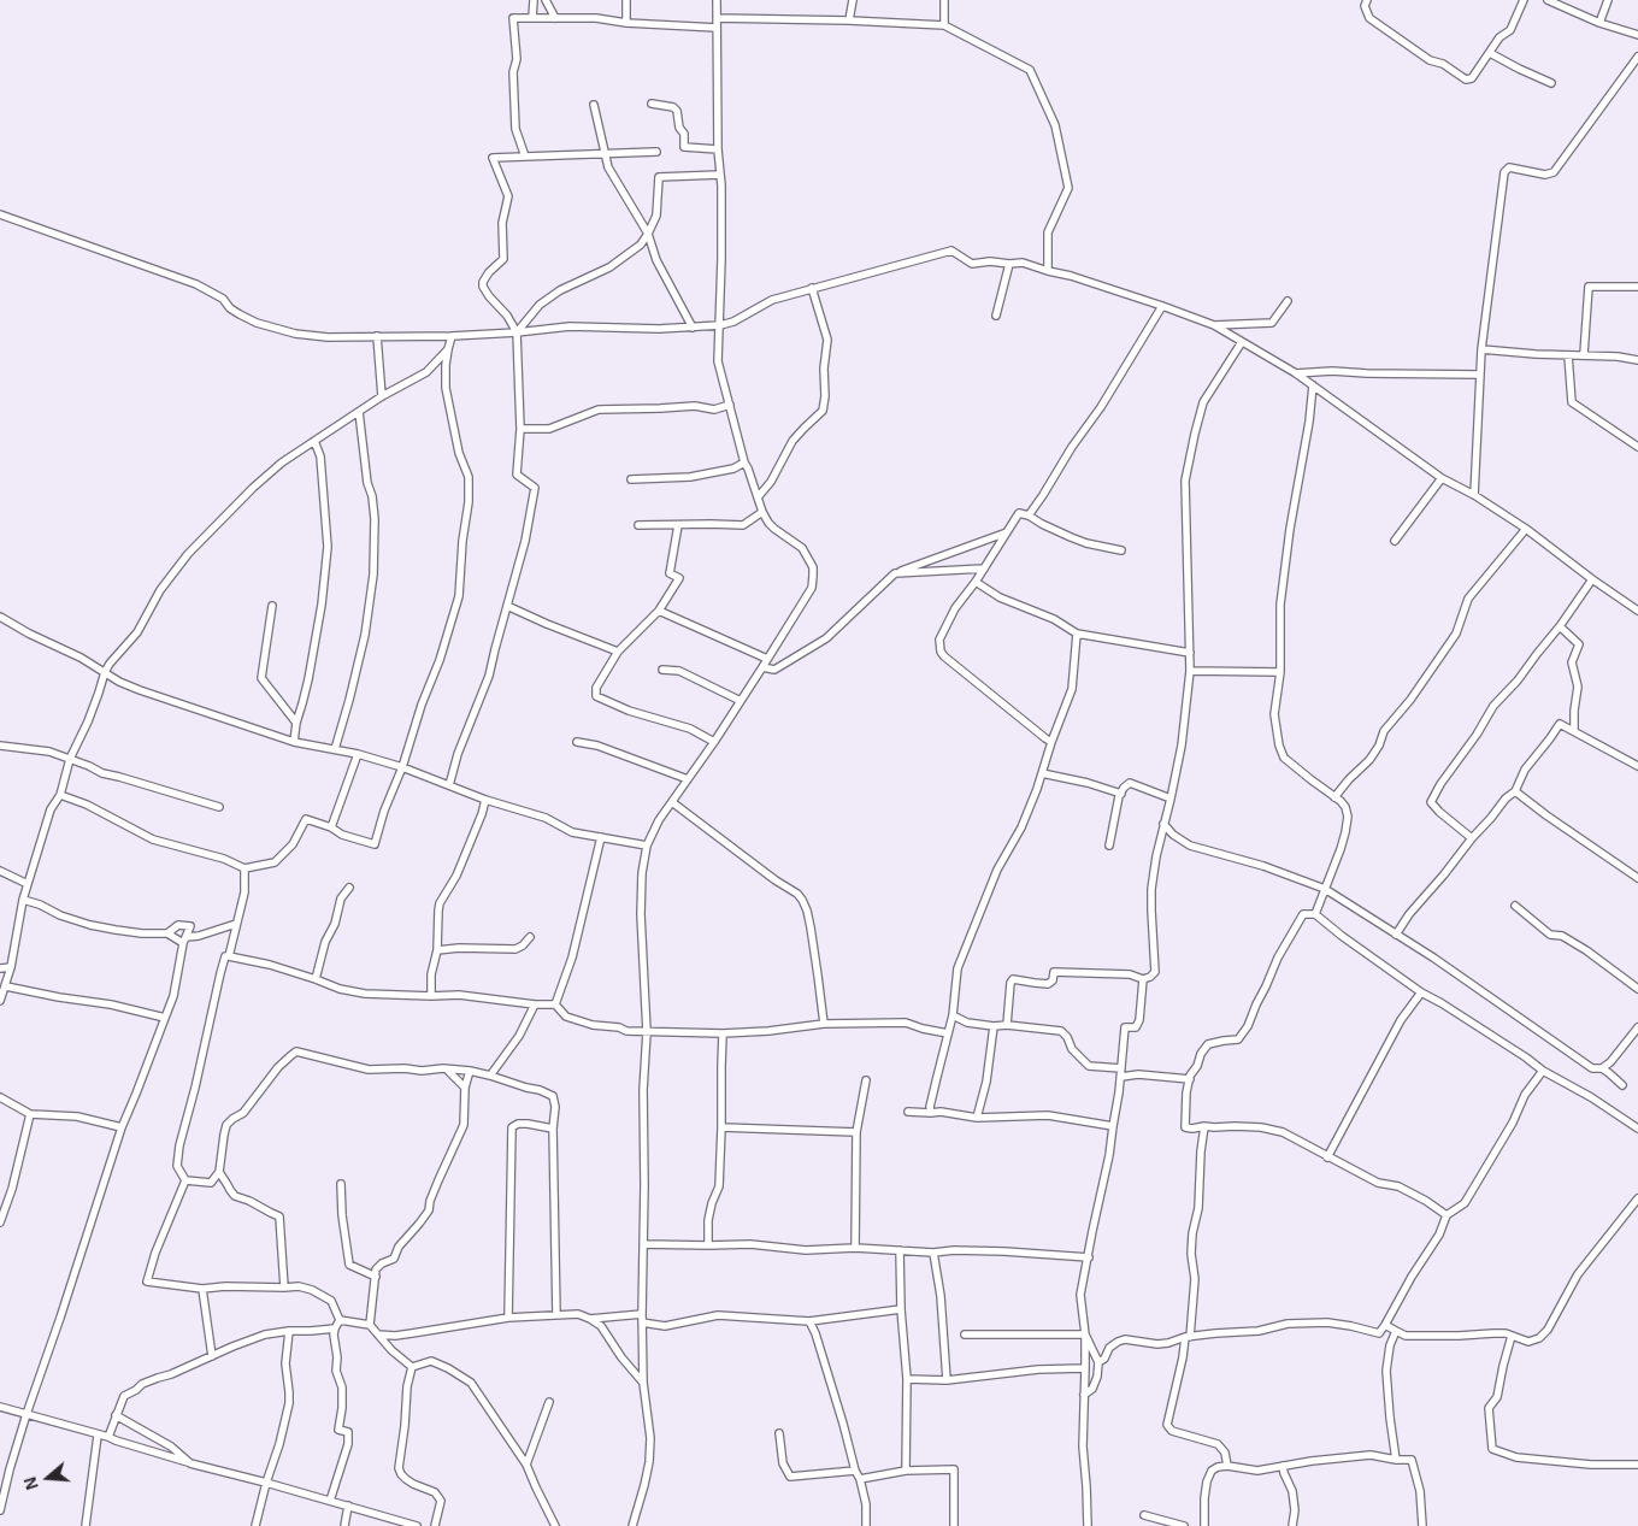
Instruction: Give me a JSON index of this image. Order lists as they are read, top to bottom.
{
  "north": "left"
}
